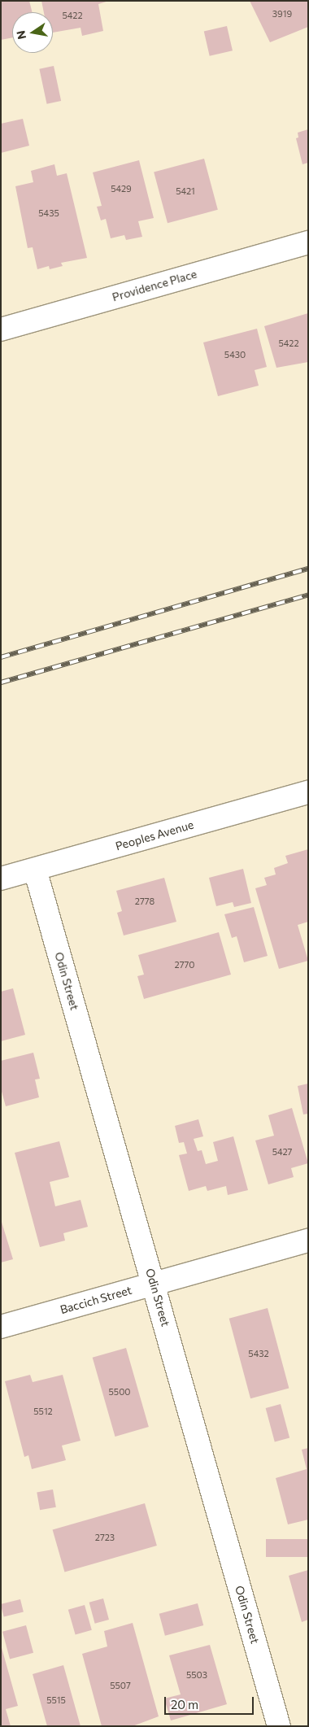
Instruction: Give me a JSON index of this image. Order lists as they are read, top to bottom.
{
  "streets": {
    "street": [
      "Providence Place",
      "Peoples Avenue",
      "Odin Street",
      "Baccich Street"
    ]
  },
  "crossings": [
    ["Peoples Avenue", "Odin Street"],
    ["Odin Street", "Baccich Street"]
  ],
  "house_numbers": [
    "3919",
    "5422",
    "5429",
    "5421",
    "5435",
    "5422",
    "5430",
    "2778",
    "2770",
    "5427",
    "5432",
    "5500",
    "5512",
    "2723",
    "5503",
    "5507",
    "5515"
  ],
  "scale_bar": "20 m",
  "north": "left"
}
